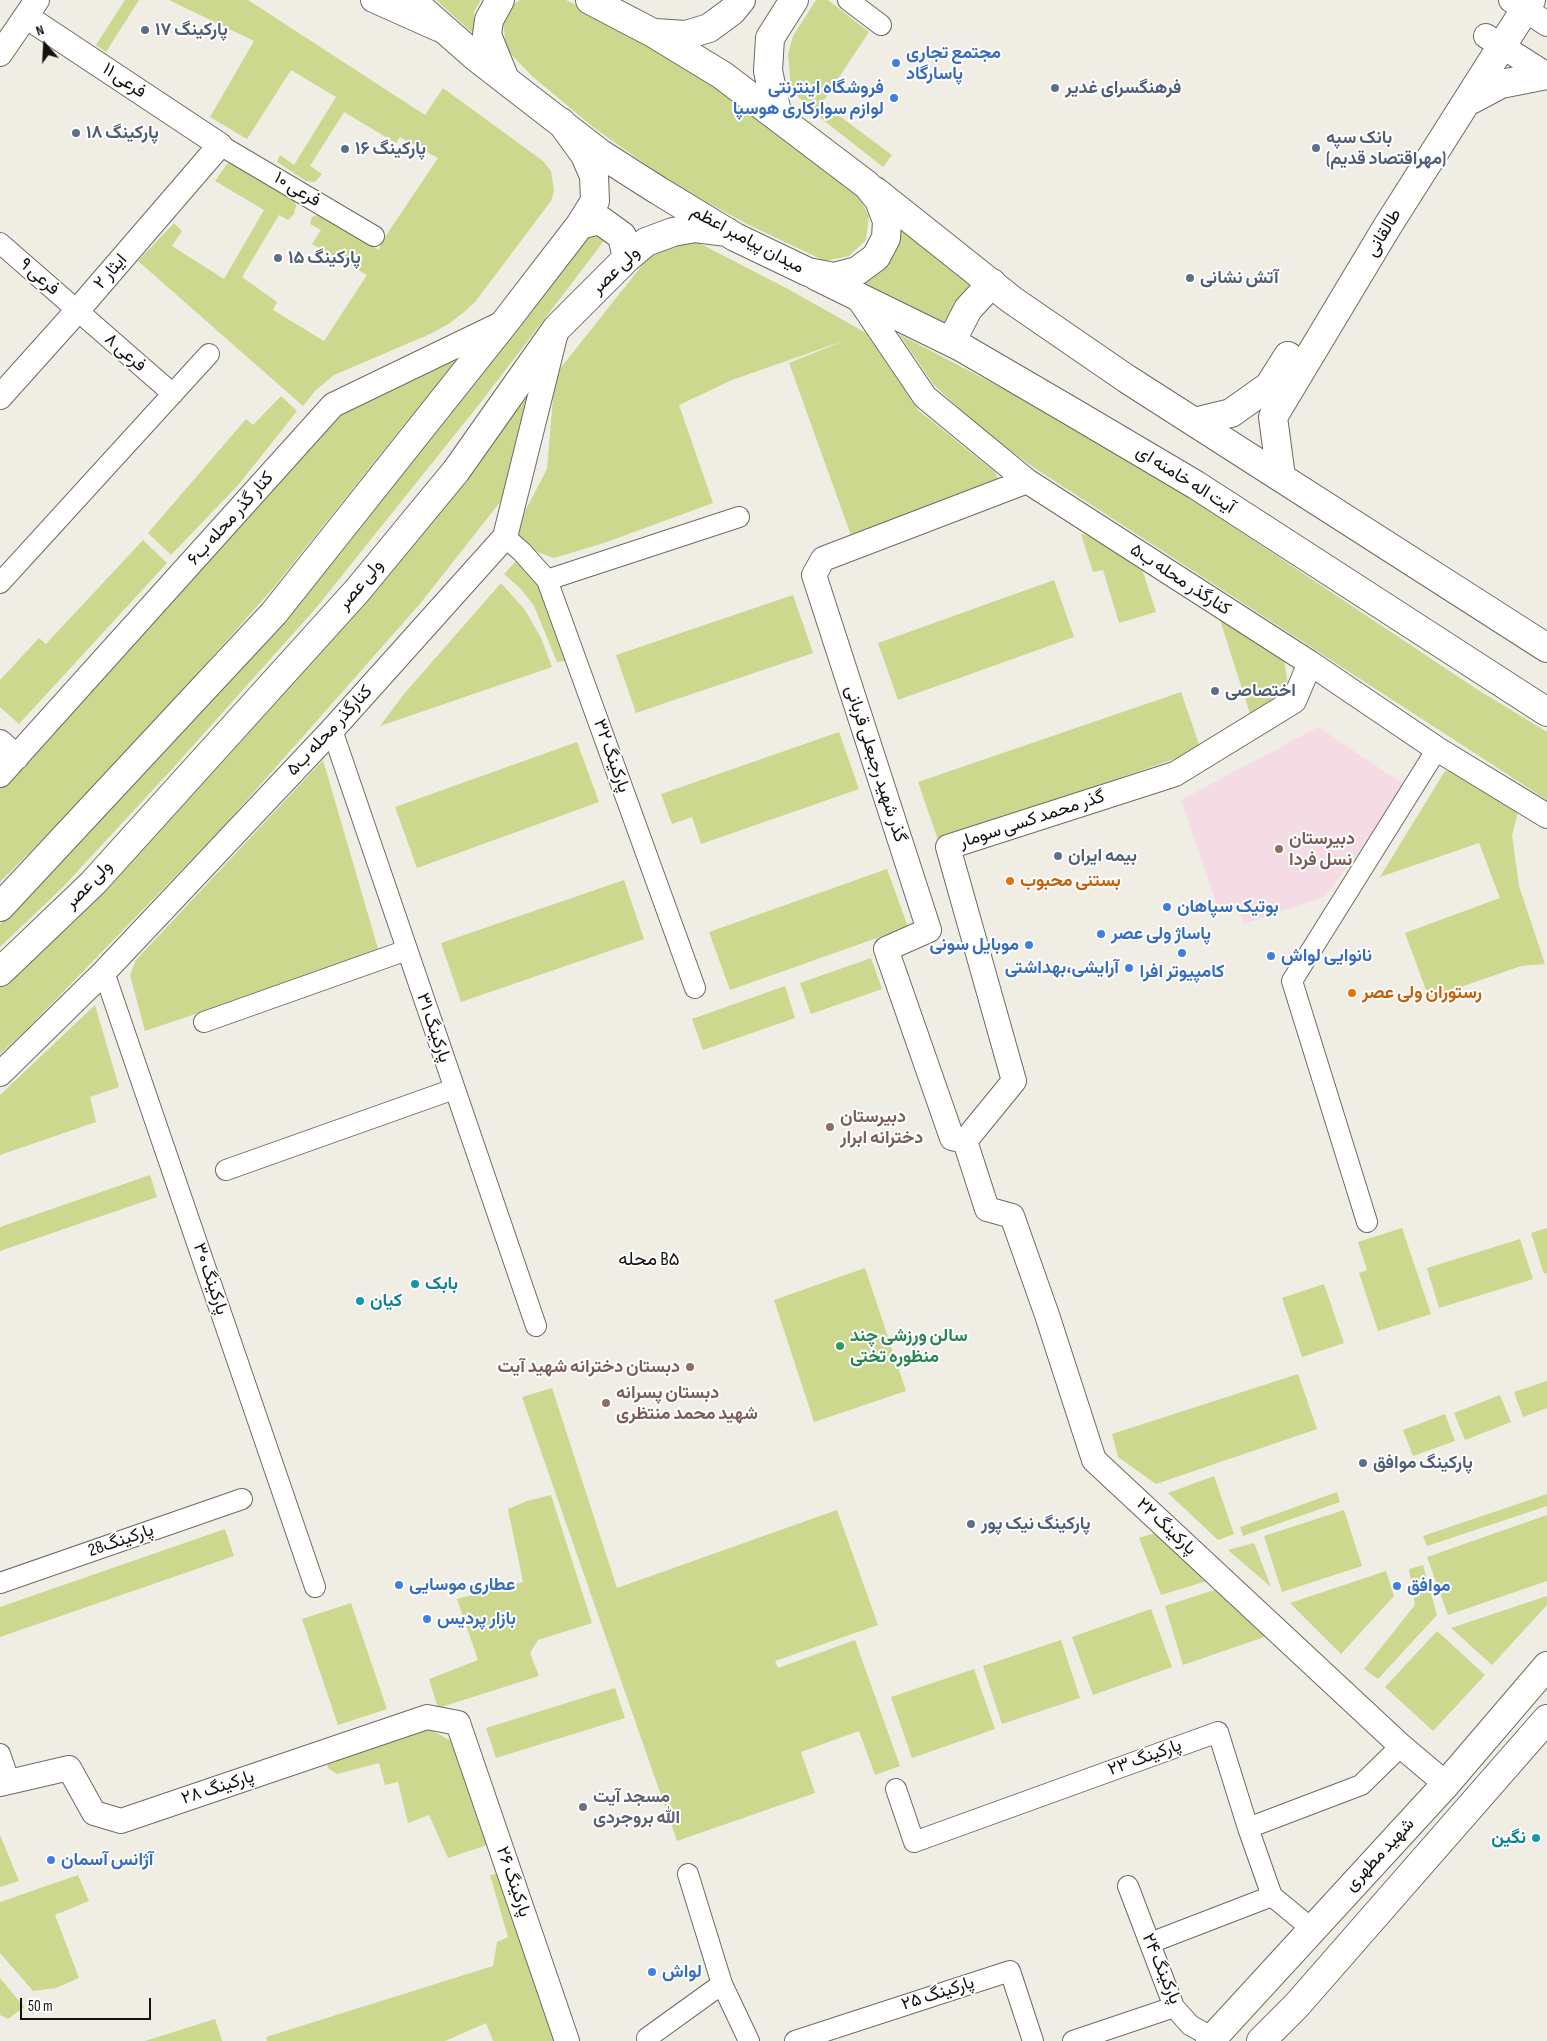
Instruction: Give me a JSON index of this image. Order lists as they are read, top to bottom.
{
  "streets": {
    "main road": [
      "طالقانی",
      "میدان پیامبر اعظم",
      "ولی عصر",
      "آیت اله خامنه ای",
      "شهید مطهری"
    ],
    "street": [
      "فرعی ۱۱",
      "فرعی ۱۰",
      "ایثار ۲",
      "فرعی ۹",
      "فرعی ۸",
      "کنار گذر محله ب۶",
      "کنارگذر محله ب۵",
      "پارکینگ ۳۲",
      "گذر شهید رجبعلی قربانی",
      "گذر محمد کسی سومار",
      "پارکینگ ۳۱",
      "پارکینگ ۳۰",
      "پارکینگ ۲۲",
      "پارکینگ28",
      "پارکینگ ۲۳",
      "پارکینگ ۲۸",
      "پارکینگ ۲۶",
      "پارکینگ ۲۴",
      "پارکینگ ۲۵"
    ]
  },
  "crossings": [
    ["فرعی ۱۱", "فرعی ۱۰"],
    ["فرعی ۱۱", "ایثار ۲"],
    ["فرعی ۱۰", "ایثار ۲"],
    ["میدان پیامبر اعظم", "ولی عصر"],
    ["میدان پیامبر اعظم", "آیت اله خامنه ای"],
    ["ولی عصر", "کنارگذر محله ب۵"],
    ["ایثار ۲", "فرعی ۹"],
    ["ایثار ۲", "فرعی ۸"],
    ["فرعی ۹", "فرعی ۸"],
    ["آیت اله خامنه ای", "کنارگذر محله ب۵"],
    ["کنارگذر محله ب۵", "پارکینگ ۳۲"],
    ["کنارگذر محله ب۵", "گذر شهید رجبعلی قربانی"],
    ["کنارگذر محله ب۵", "گذر محمد کسی سومار"],
    ["کنارگذر محله ب۵", "پارکینگ ۳۱"],
    ["کنارگذر محله ب۵", "پارکینگ ۳۰"],
    ["گذر شهید رجبعلی قربانی", "گذر محمد کسی سومار"],
    ["گذر شهید رجبعلی قربانی", "پارکینگ ۲۲"],
    ["گذر محمد کسی سومار", "پارکینگ ۲۲"],
    ["پارکینگ ۲۲", "شهید مطهری"],
    ["پارکینگ ۲۸", "پارکینگ ۲۶"],
    ["شهید مطهری", "پارکینگ ۲۴"]
  ],
  "districts": ["محله B۵"],
  "places": [
    "پارکینگ ۱۷",
    "مجتمع تجاری پاسارگاد",
    "فرهنگسرای غدیر",
    "فروشگاه اینترنتی لوازم سوارکاری هوسپا",
    "پارکینگ ۱۸",
    "بانک سپه (مهراقتصاد قدیم)",
    "پارکینگ ۱۶",
    "پارکینگ ۱۵",
    "آتش نشانی",
    "اختصاصی",
    "دبیرستان نسل فردا",
    "بیمه ایران",
    "بستنی محبوب",
    "بوتیک سپاهان",
    "پاساژ ولی عصر",
    "موبایل سونی",
    "کامپیوتر افرا",
    "نانوایی لواش",
    "آرایشی،بهداشتی",
    "رستوران ولی عصر",
    "دبیرستان دخترانه ابرار",
    "بابک",
    "کیان",
    "سالن ورزشی چند منظوره تختی",
    "دبستان دخترانه شهید آیت",
    "دبستان پسرانه شهید محمد منتظری",
    "پارکینگ موافق",
    "پارکینگ نیک پور",
    "عطاری موسایی",
    "موافق",
    "بازار پردیس",
    "مسجد آیت الله بروجردی",
    "نگین",
    "آژانس آسمان",
    "لواش"
  ],
  "scale_bar": "50 m",
  "north": "top"
}
